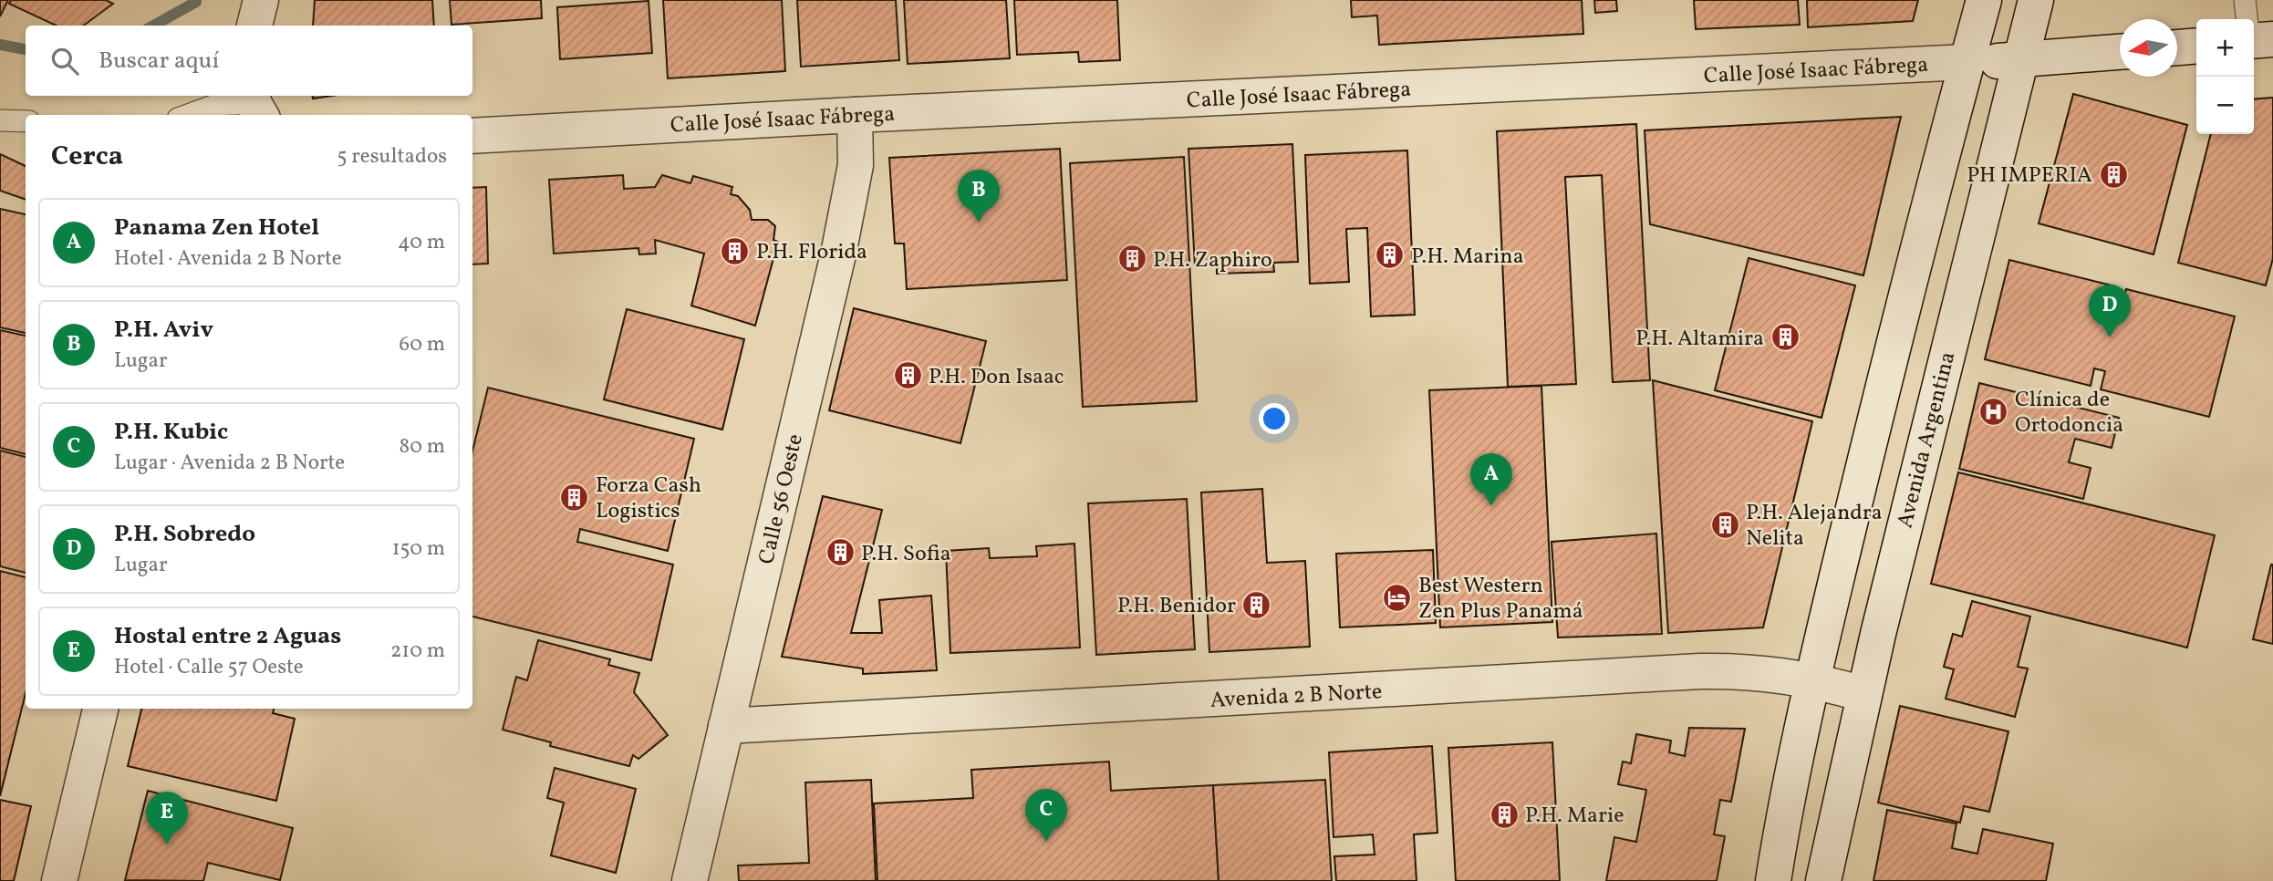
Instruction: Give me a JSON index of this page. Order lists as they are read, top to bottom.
{
  "streets": {
    "street": [
      "Calle José Isaac Fábrega",
      "Avenida Argentina",
      "Calle 56 Oeste",
      "Avenida 2 B Norte"
    ]
  },
  "crossings": [
    ["Calle José Isaac Fábrega", "Avenida Argentina"],
    ["Calle José Isaac Fábrega", "Calle 56 Oeste"],
    ["Avenida Argentina", "Avenida 2 B Norte"],
    ["Calle 56 Oeste", "Avenida 2 B Norte"]
  ],
  "places": {
    "building": [
      "PH IMPERIA",
      "P.H. Florida",
      "P.H. Marina",
      "P.H. Zaphiro",
      "P.H. Altamira",
      "P.H. Don Isaac",
      "Forza Cash Logistics",
      "P.H. Alejandra Nelita",
      "P.H. Sofia",
      "P.H. Benidor",
      "P.H. Marie"
    ],
    "hospital": ["Clínica de Ortodoncia"],
    "hotel": ["Best Western Zen Plus Panamá"]
  },
  "north": "left",
  "page": {
    "map_buttons": ["+", "−"],
    "search": "Buscar aquí",
    "heading": ["Cerca", "5 resultados"],
    "pins": [
      "B",
      "D",
      "A",
      "C",
      "E"
    ],
    "list": [
      {
        "mark": "A",
        "name": "Panama Zen Hotel",
        "note": "Hotel · Avenida 2 B Norte",
        "value": "40 m"
      },
      {
        "mark": "B",
        "name": "P.H. Aviv",
        "note": "Lugar",
        "value": "60 m"
      },
      {
        "mark": "C",
        "name": "P.H. Kubic",
        "note": "Lugar · Avenida 2 B Norte",
        "value": "80 m"
      },
      {
        "mark": "D",
        "name": "P.H. Sobredo",
        "note": "Lugar",
        "value": "150 m"
      },
      {
        "mark": "E",
        "name": "Hostal entre 2 Aguas",
        "note": "Hotel · Calle 57 Oeste",
        "value": "210 m"
      }
    ]
  }
}
